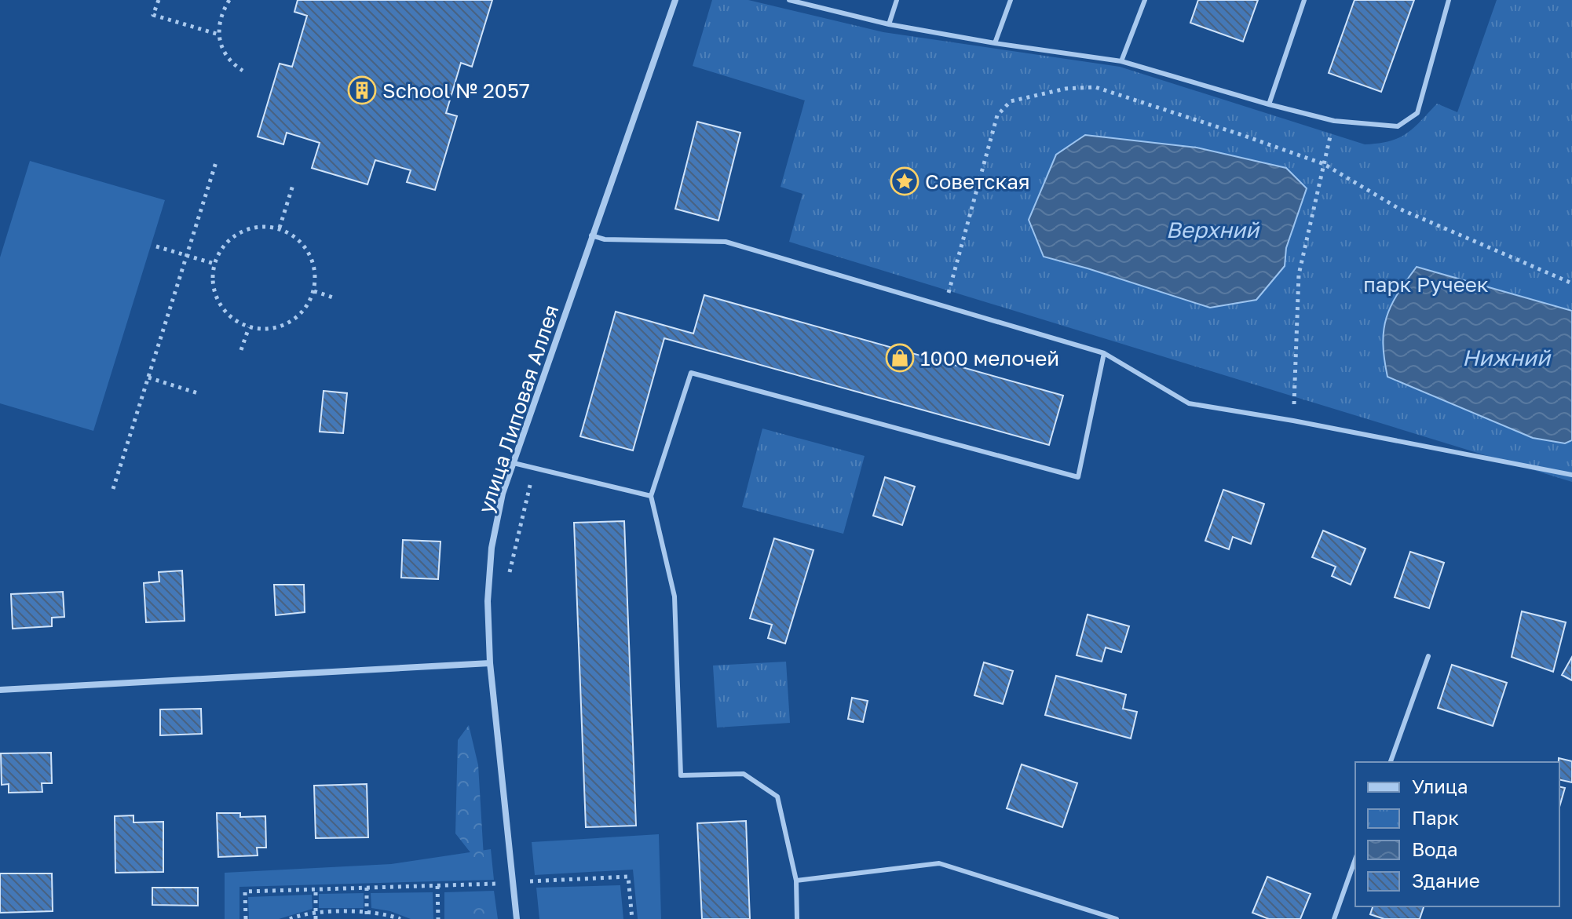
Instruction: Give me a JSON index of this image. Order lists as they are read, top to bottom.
{
  "streets": {
    "street": ["улица Липовая Аллея"]
  },
  "water": ["Верхний", "Нижний"],
  "parks": ["парк Ручеек"],
  "places": {
    "building": ["School № 2057"],
    "place": ["Советская"],
    "shop": ["1000 мелочей"]
  },
  "legend": [
    "Улица",
    "Парк",
    "Вода",
    "Здание"
  ]
}
